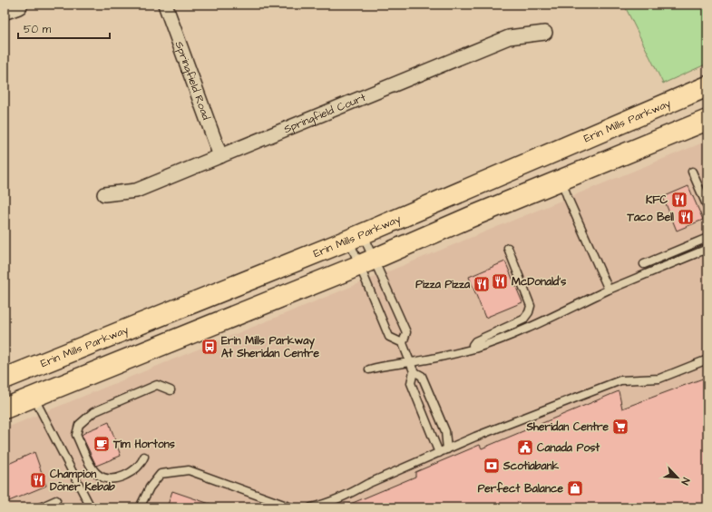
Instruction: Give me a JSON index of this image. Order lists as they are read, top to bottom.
{
  "streets": {
    "main road": ["Erin Mills Parkway"],
    "street": ["Springfield Road", "Springfield Court"]
  },
  "crossings": [
    ["Springfield Road", "Springfield Court"]
  ],
  "places": {
    "restaurant": [
      "KFC",
      "Taco Bell",
      "McDonald's",
      "Pizza Pizza",
      "Champion Döner Kebab"
    ],
    "bus stop": ["Erin Mills Parkway At Sheridan Centre"],
    "supermarket": ["Sheridan Centre"],
    "cafe": ["Tim Hortons"],
    "public building": ["Canada Post"],
    "bank": ["Scotiabank"],
    "shop": ["Perfect Balance"]
  },
  "scale_bar": "50 m",
  "north": "bottom right"
}
